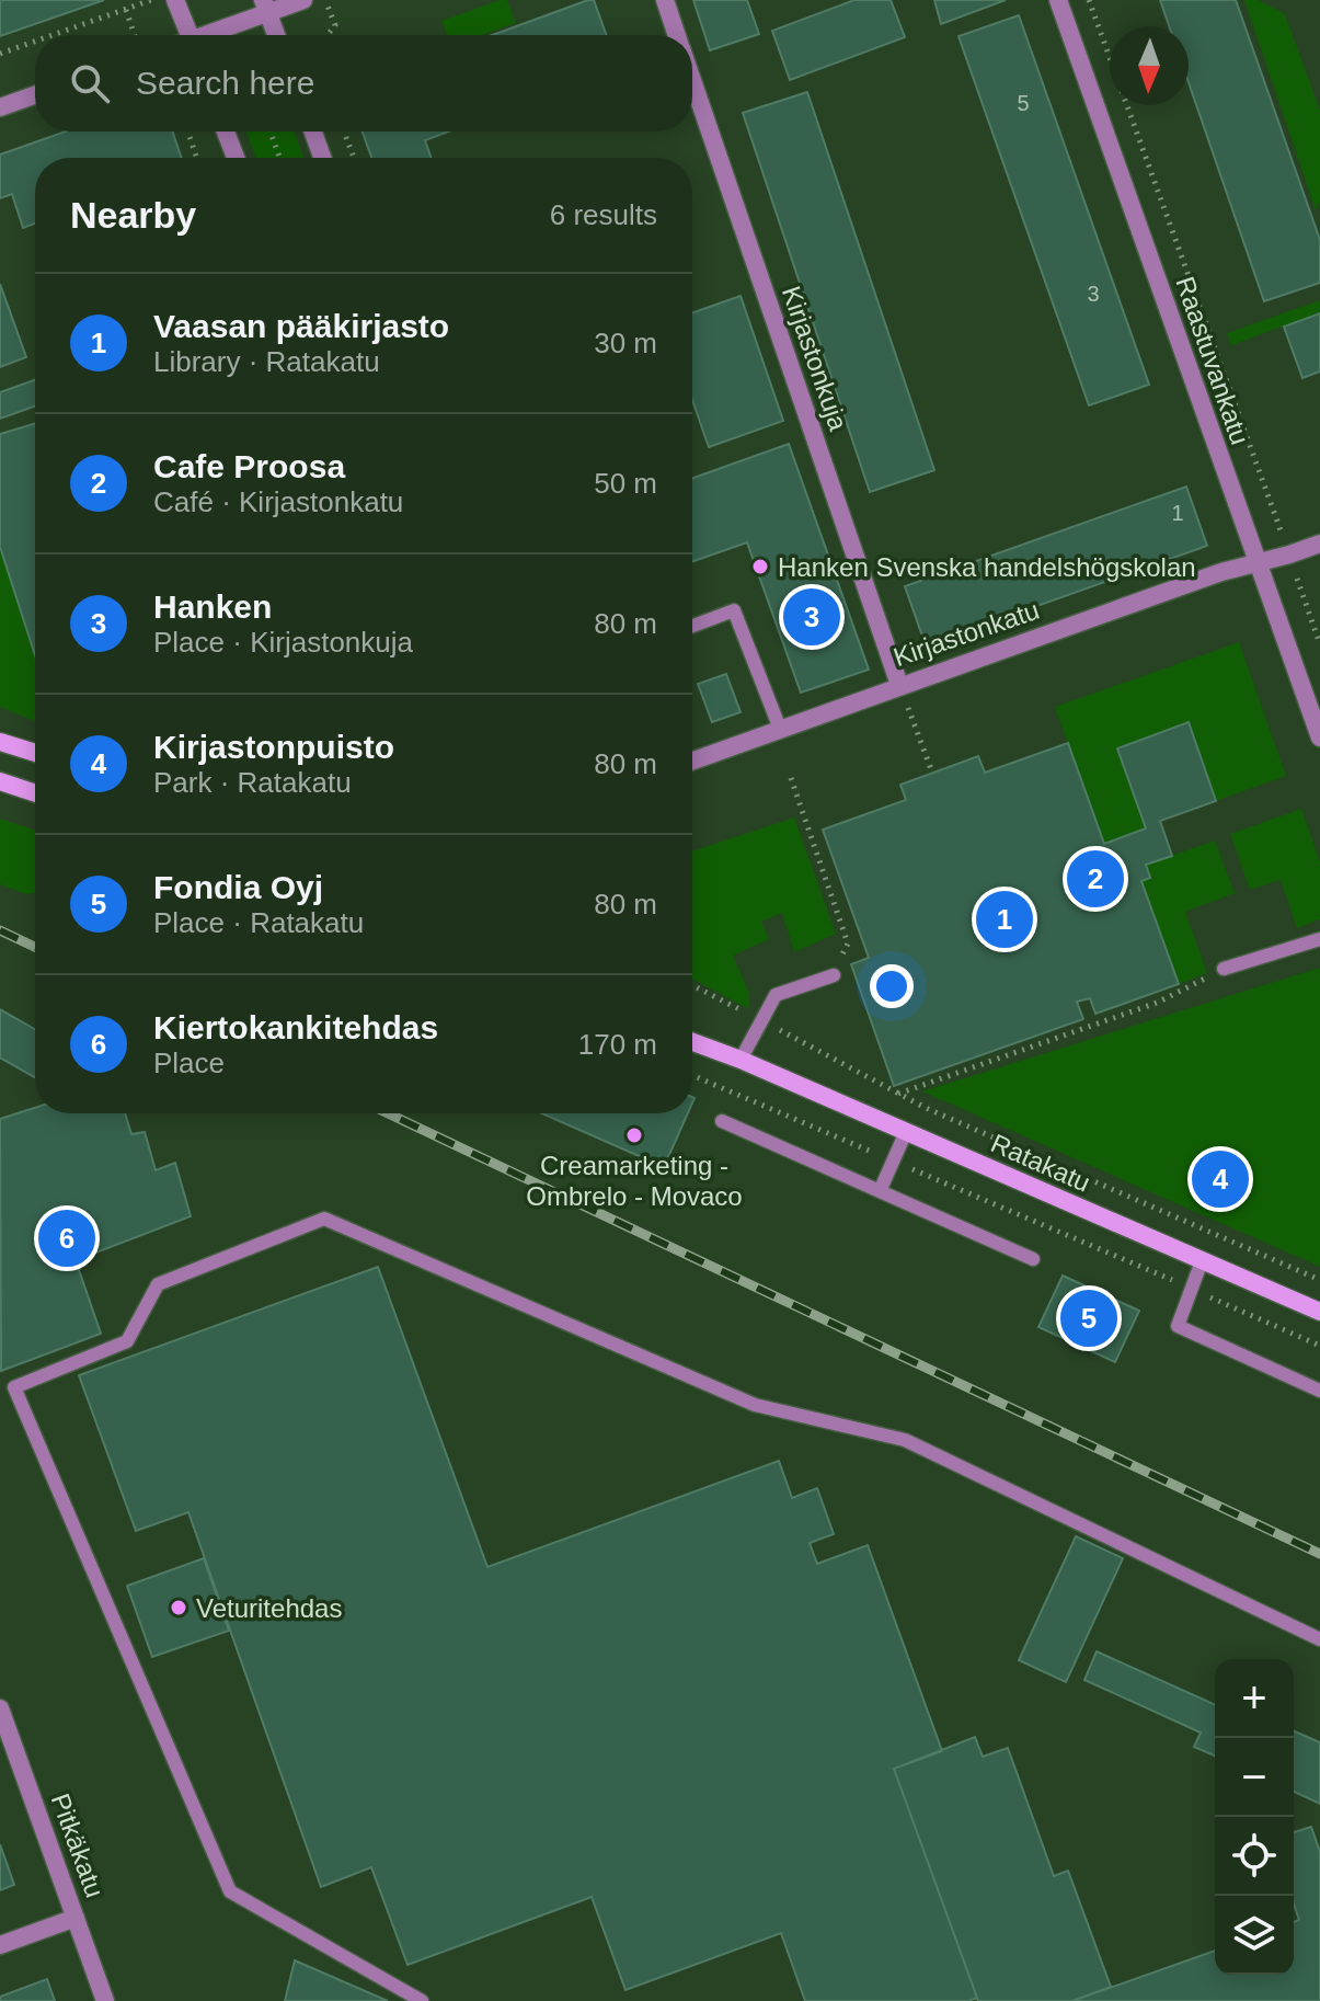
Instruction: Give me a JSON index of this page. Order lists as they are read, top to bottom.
{
  "streets": {
    "main road": ["Ratakatu"],
    "street": [
      "Kirjastonkuja",
      "Raastuvankatu",
      "Kirjastonkatu",
      "Pitkäkatu"
    ]
  },
  "crossings": [
    ["Kirjastonkuja", "Kirjastonkatu"],
    ["Raastuvankatu", "Kirjastonkatu"]
  ],
  "places": ["Hanken Svenska handelshögskolan", "Creamarketing - Ombrelo - Movaco", "Veturitehdas"],
  "house_numbers": ["5", "3", "1"],
  "north": "bottom",
  "page": {
    "search": "Search here",
    "heading": ["Nearby", "6 results"],
    "list": [
      {
        "mark": "1",
        "name": "Vaasan pääkirjasto",
        "note": "Library · Ratakatu",
        "value": "30 m"
      },
      {
        "mark": "2",
        "name": "Cafe Proosa",
        "note": "Café · Kirjastonkatu",
        "value": "50 m"
      },
      {
        "mark": "3",
        "name": "Hanken",
        "note": "Place · Kirjastonkuja",
        "value": "80 m"
      },
      {
        "mark": "4",
        "name": "Kirjastonpuisto",
        "note": "Park · Ratakatu",
        "value": "80 m"
      },
      {
        "mark": "5",
        "name": "Fondia Oyj",
        "note": "Place · Ratakatu",
        "value": "80 m"
      },
      {
        "mark": "6",
        "name": "Kiertokankitehdas",
        "note": "Place",
        "value": "170 m"
      }
    ],
    "pins": [
      "3",
      "2",
      "1",
      "4",
      "6",
      "5"
    ],
    "map_buttons": ["+", "−"]
  }
}
